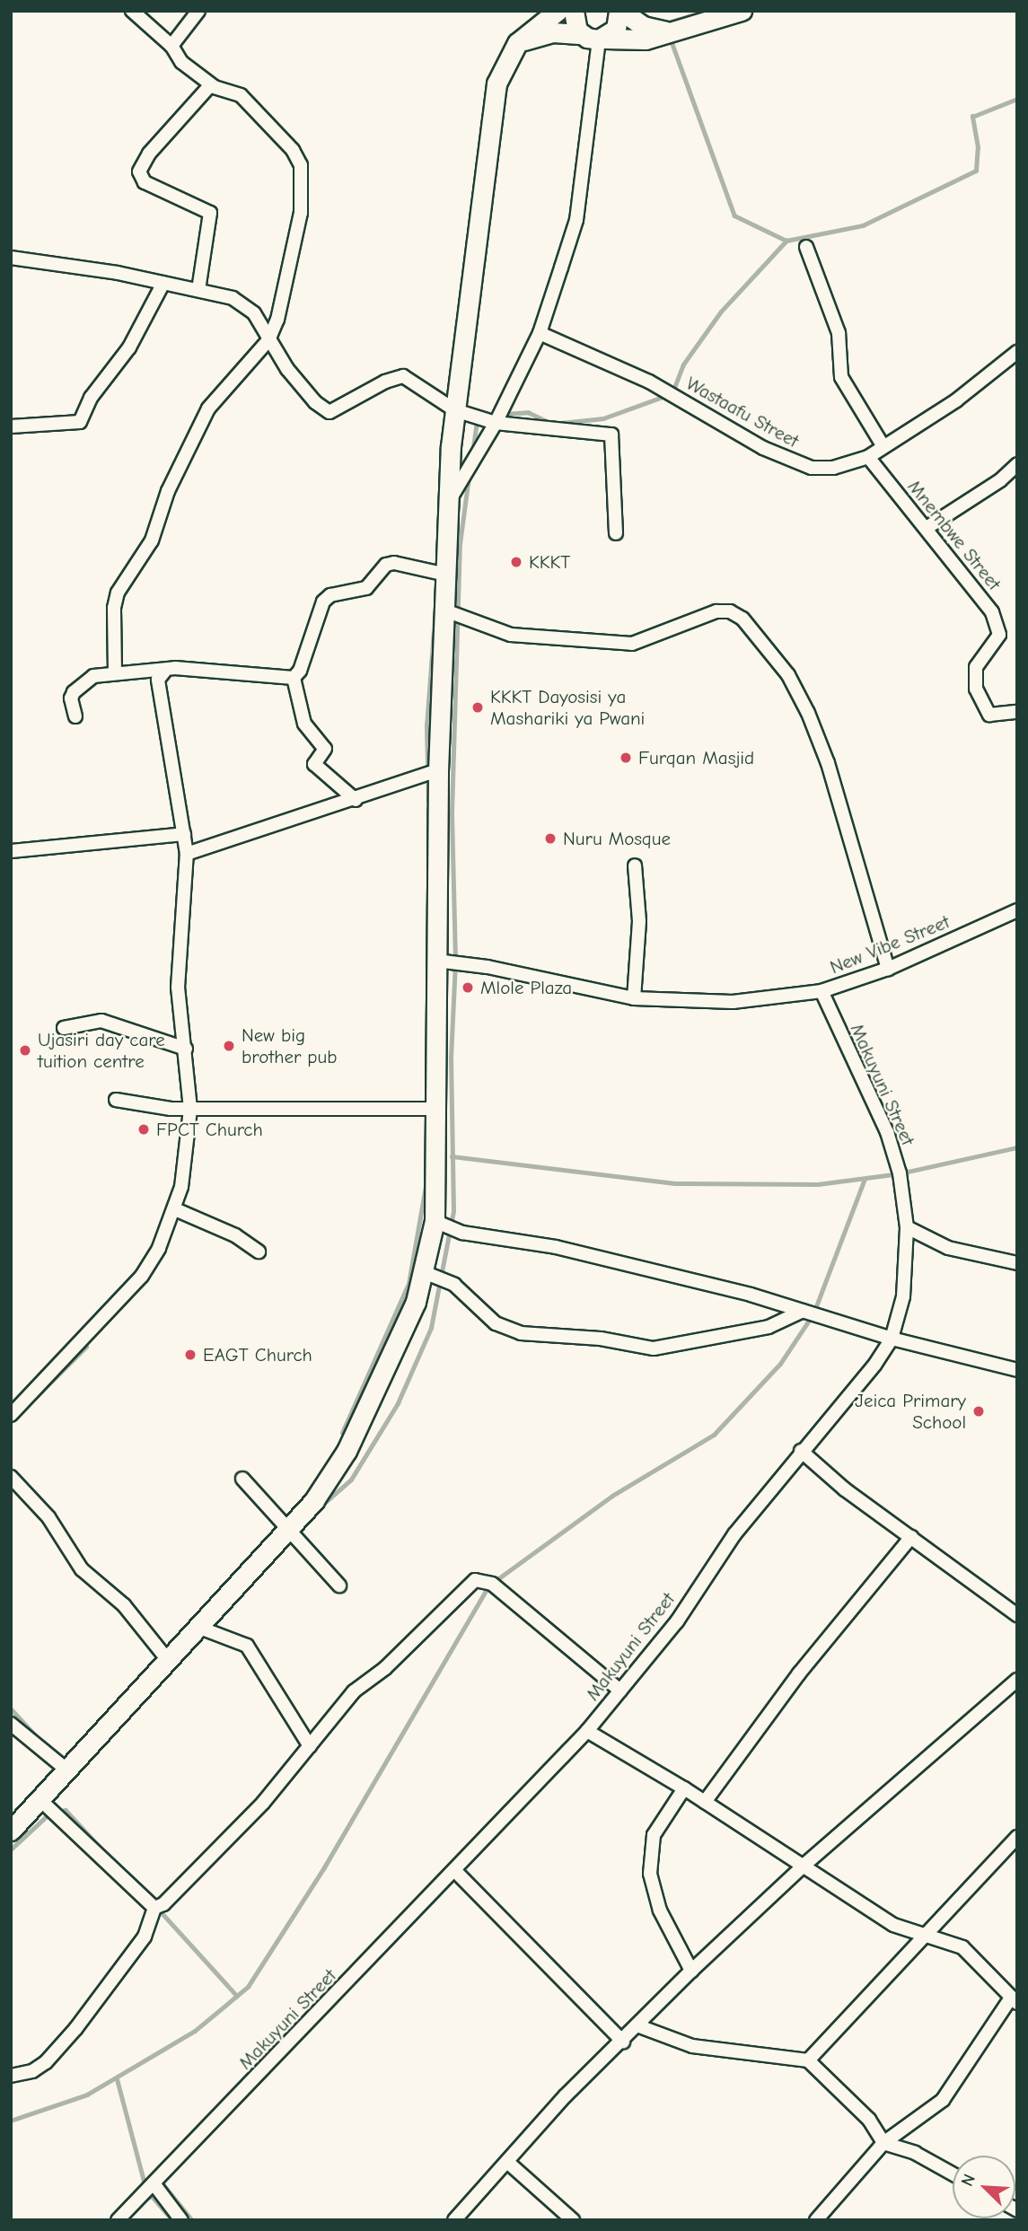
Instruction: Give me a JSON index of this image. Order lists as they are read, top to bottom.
{
  "streets": {
    "street": [
      "Wastaafu Street",
      "Mnembwe Street",
      "New Vibe Street",
      "Makuyuni Street"
    ]
  },
  "crossings": [
    ["Wastaafu Street", "Mnembwe Street"],
    ["New Vibe Street", "Makuyuni Street"]
  ],
  "places": [
    "KKKT",
    "KKKT Dayosisi ya Mashariki ya Pwani",
    "Furqan Masjid",
    "Nuru Mosque",
    "Mlole Plaza",
    "New big brother pub",
    "Ujasiri day care tuition centre",
    "FPCT Church",
    "EAGT Church",
    "Jeica Primary School"
  ],
  "north": "top left"
}
